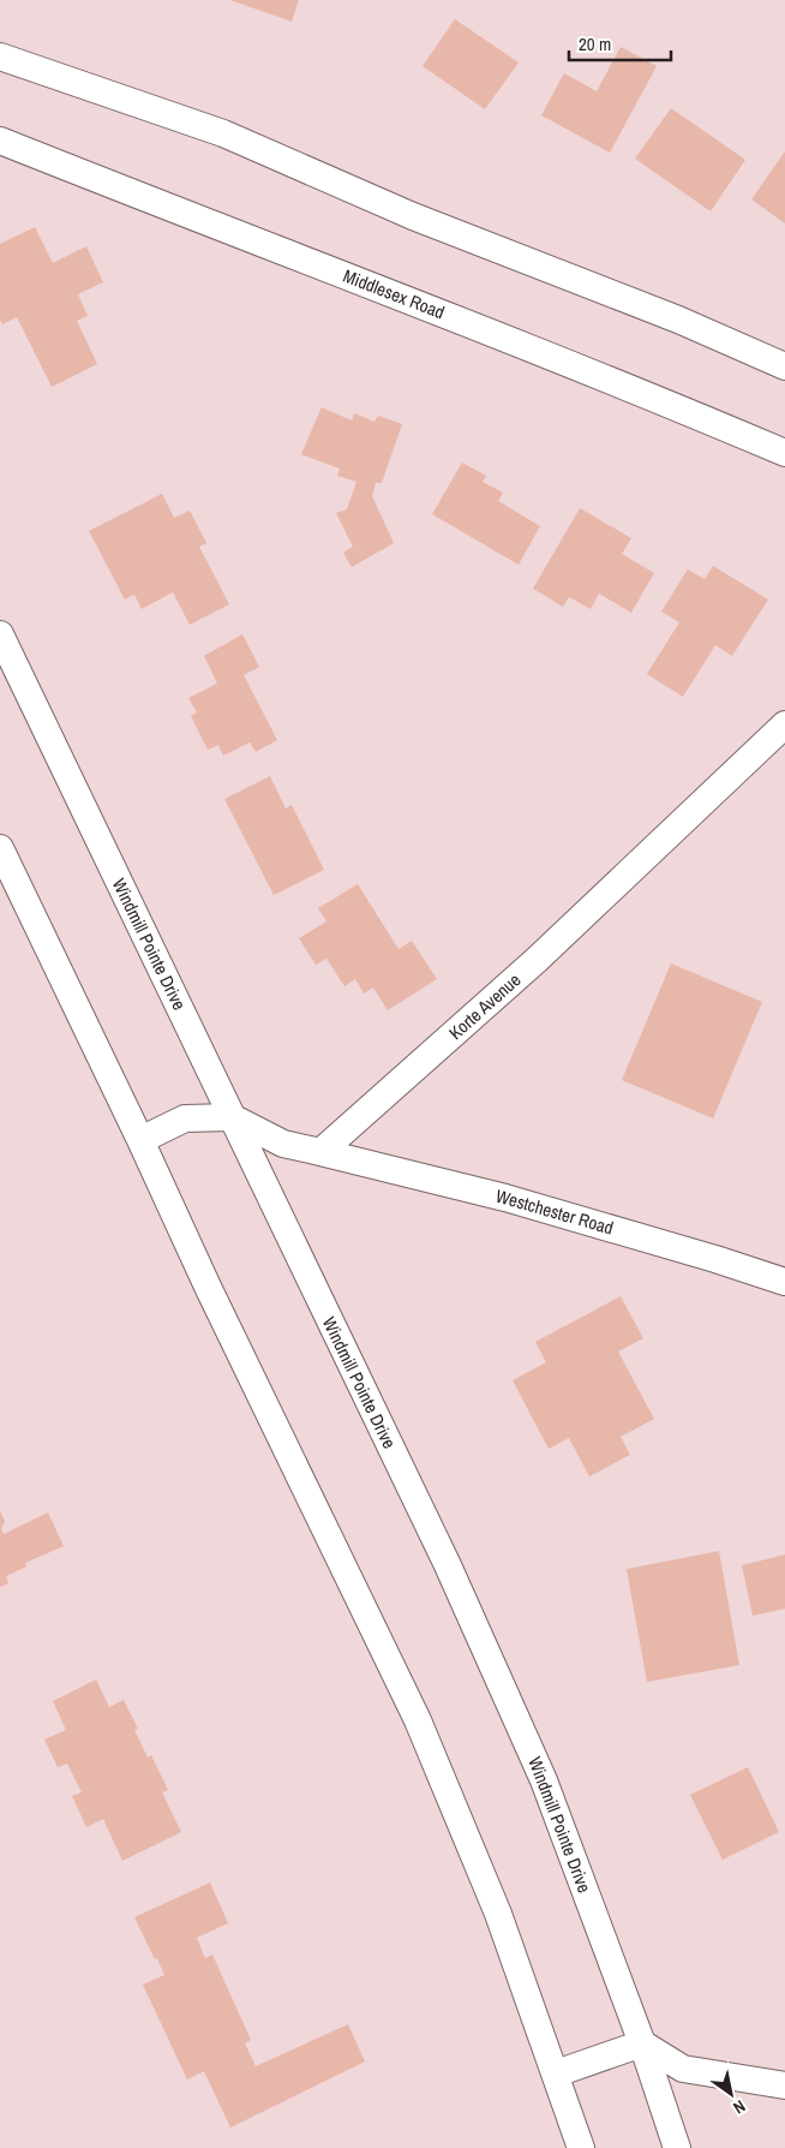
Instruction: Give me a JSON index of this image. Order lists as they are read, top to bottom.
{
  "streets": {
    "street": [
      "Middlesex Road",
      "Windmill Pointe Drive",
      "Korte Avenue",
      "Westchester Road"
    ]
  },
  "crossings": [
    ["Korte Avenue", "Westchester Road"]
  ],
  "scale_bar": "20 m",
  "north": "bottom right"
}
